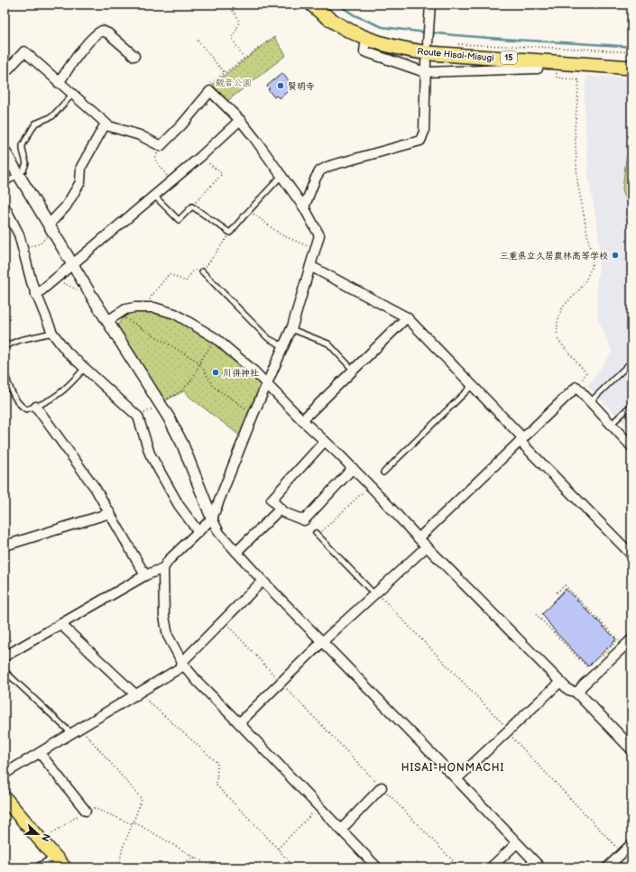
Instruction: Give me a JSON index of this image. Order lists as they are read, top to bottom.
{
  "streets": {
    "main road": ["Route Hisai-Misugi", "15"]
  },
  "districts": ["HISAI-HONMACHI"],
  "parks": ["観音公園"],
  "places": ["賢明寺", "三重県立久居農林高等学校", "川併神社"],
  "north": "right"
}
